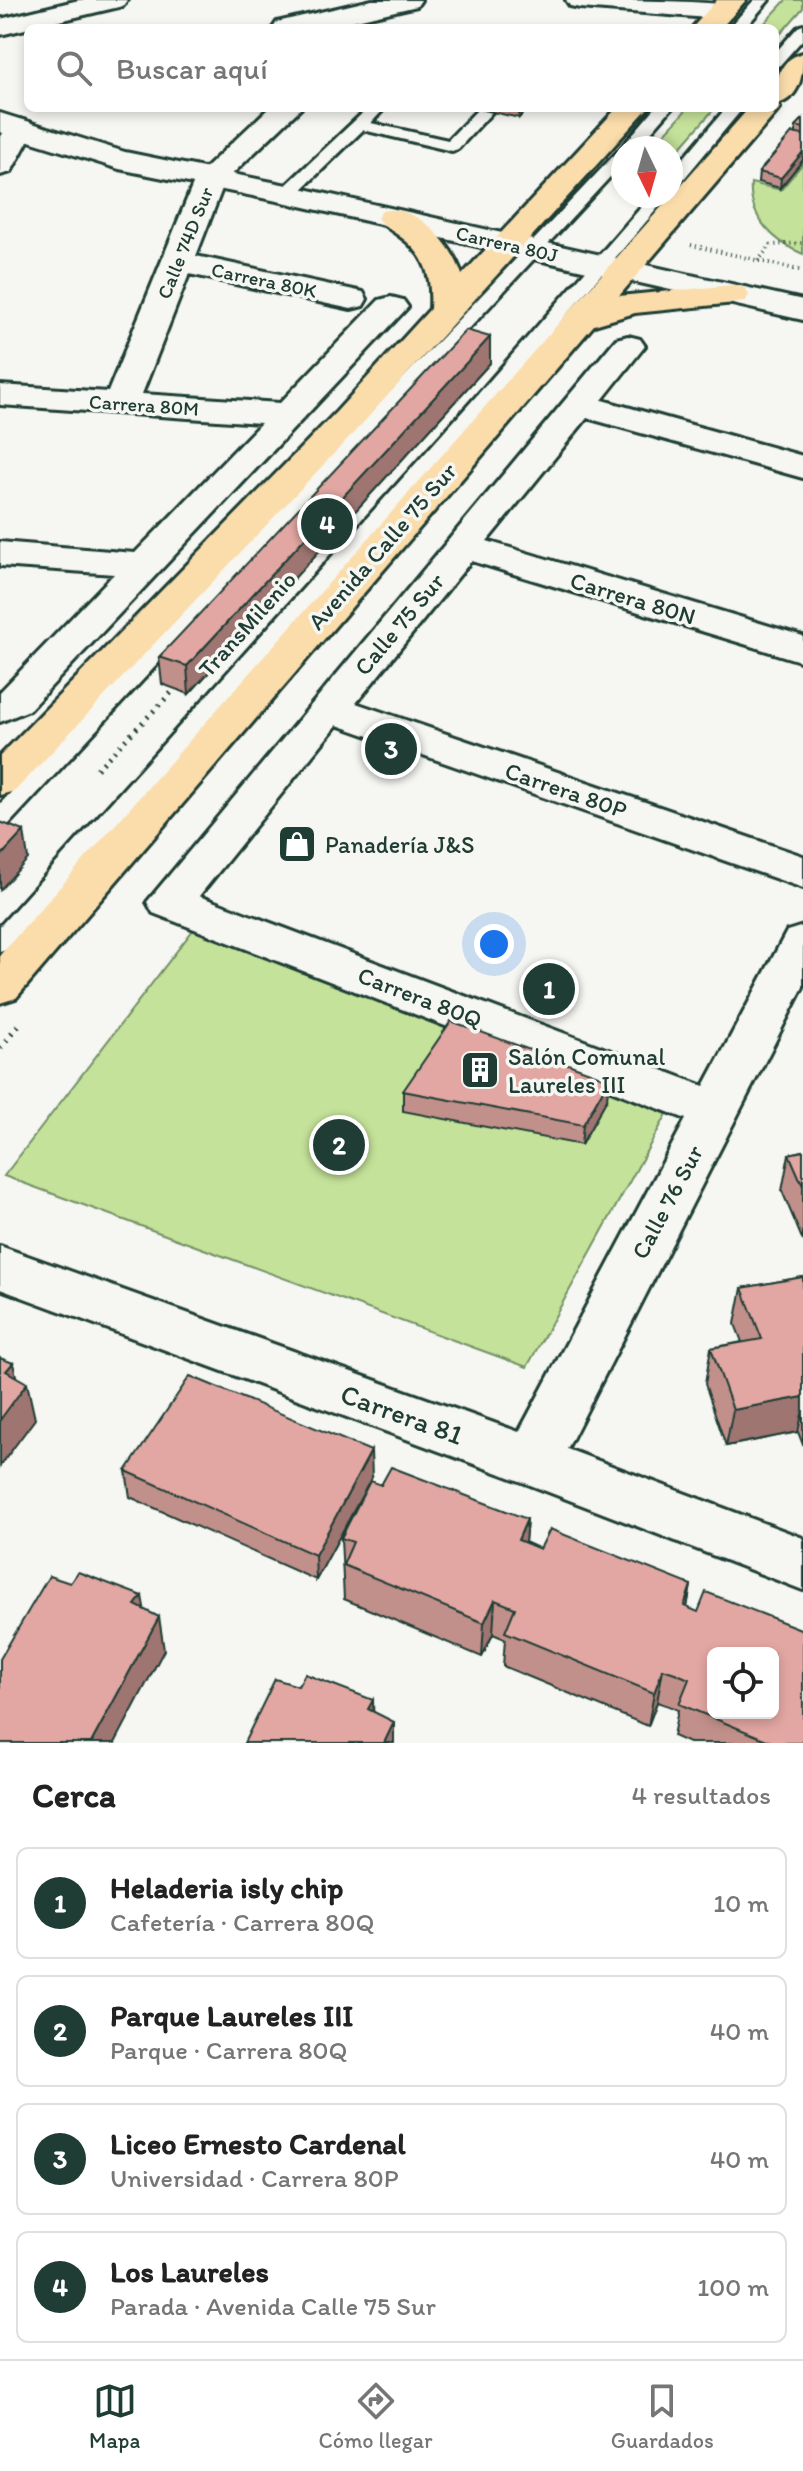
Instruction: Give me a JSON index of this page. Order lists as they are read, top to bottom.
{
  "streets": {
    "main road": ["Avenida Calle 75 Sur"],
    "street": [
      "Calle 74D Sur",
      "Carrera 80J",
      "Carrera 80K",
      "Carrera 80M",
      "Carrera 80N",
      "Calle 75 Sur",
      "Carrera 80P",
      "Carrera 80Q",
      "Calle 76 Sur",
      "Carrera 81"
    ],
    "lane": ["TransMilenio"]
  },
  "crossings": [
    ["Calle 74D Sur", "Carrera 80J"],
    ["Calle 74D Sur", "Carrera 80K"],
    ["Calle 74D Sur", "Carrera 80M"],
    ["Carrera 80J", "Avenida Calle 75 Sur"],
    ["Carrera 80J", "TransMilenio"],
    ["Avenida Calle 75 Sur", "TransMilenio"],
    ["Carrera 80N", "Calle 75 Sur"],
    ["Calle 75 Sur", "Carrera 80P"],
    ["Calle 75 Sur", "Carrera 80Q"],
    ["Carrera 80Q", "Calle 76 Sur"],
    ["Calle 76 Sur", "Carrera 81"]
  ],
  "places": {
    "shop": ["Panadería J&S"],
    "building": ["Salón Comunal Laureles III"]
  },
  "north": "bottom",
  "page": {
    "search": "Buscar aquí",
    "pins": [
      "4",
      "3",
      "1",
      "2"
    ],
    "heading": ["Cerca", "4 resultados"],
    "list": [
      {
        "mark": "1",
        "name": "Heladeria isly chip",
        "note": "Cafetería · Carrera 80Q",
        "value": "10 m"
      },
      {
        "mark": "2",
        "name": "Parque Laureles III",
        "note": "Parque · Carrera 80Q",
        "value": "40 m"
      },
      {
        "mark": "3",
        "name": "Liceo Ernesto Cardenal",
        "note": "Universidad · Carrera 80P",
        "value": "40 m"
      },
      {
        "mark": "4",
        "name": "Los Laureles",
        "note": "Parada · Avenida Calle 75 Sur",
        "value": "100 m"
      }
    ],
    "nav": ["Mapa", "Cómo llegar", "Guardados"]
  }
}
